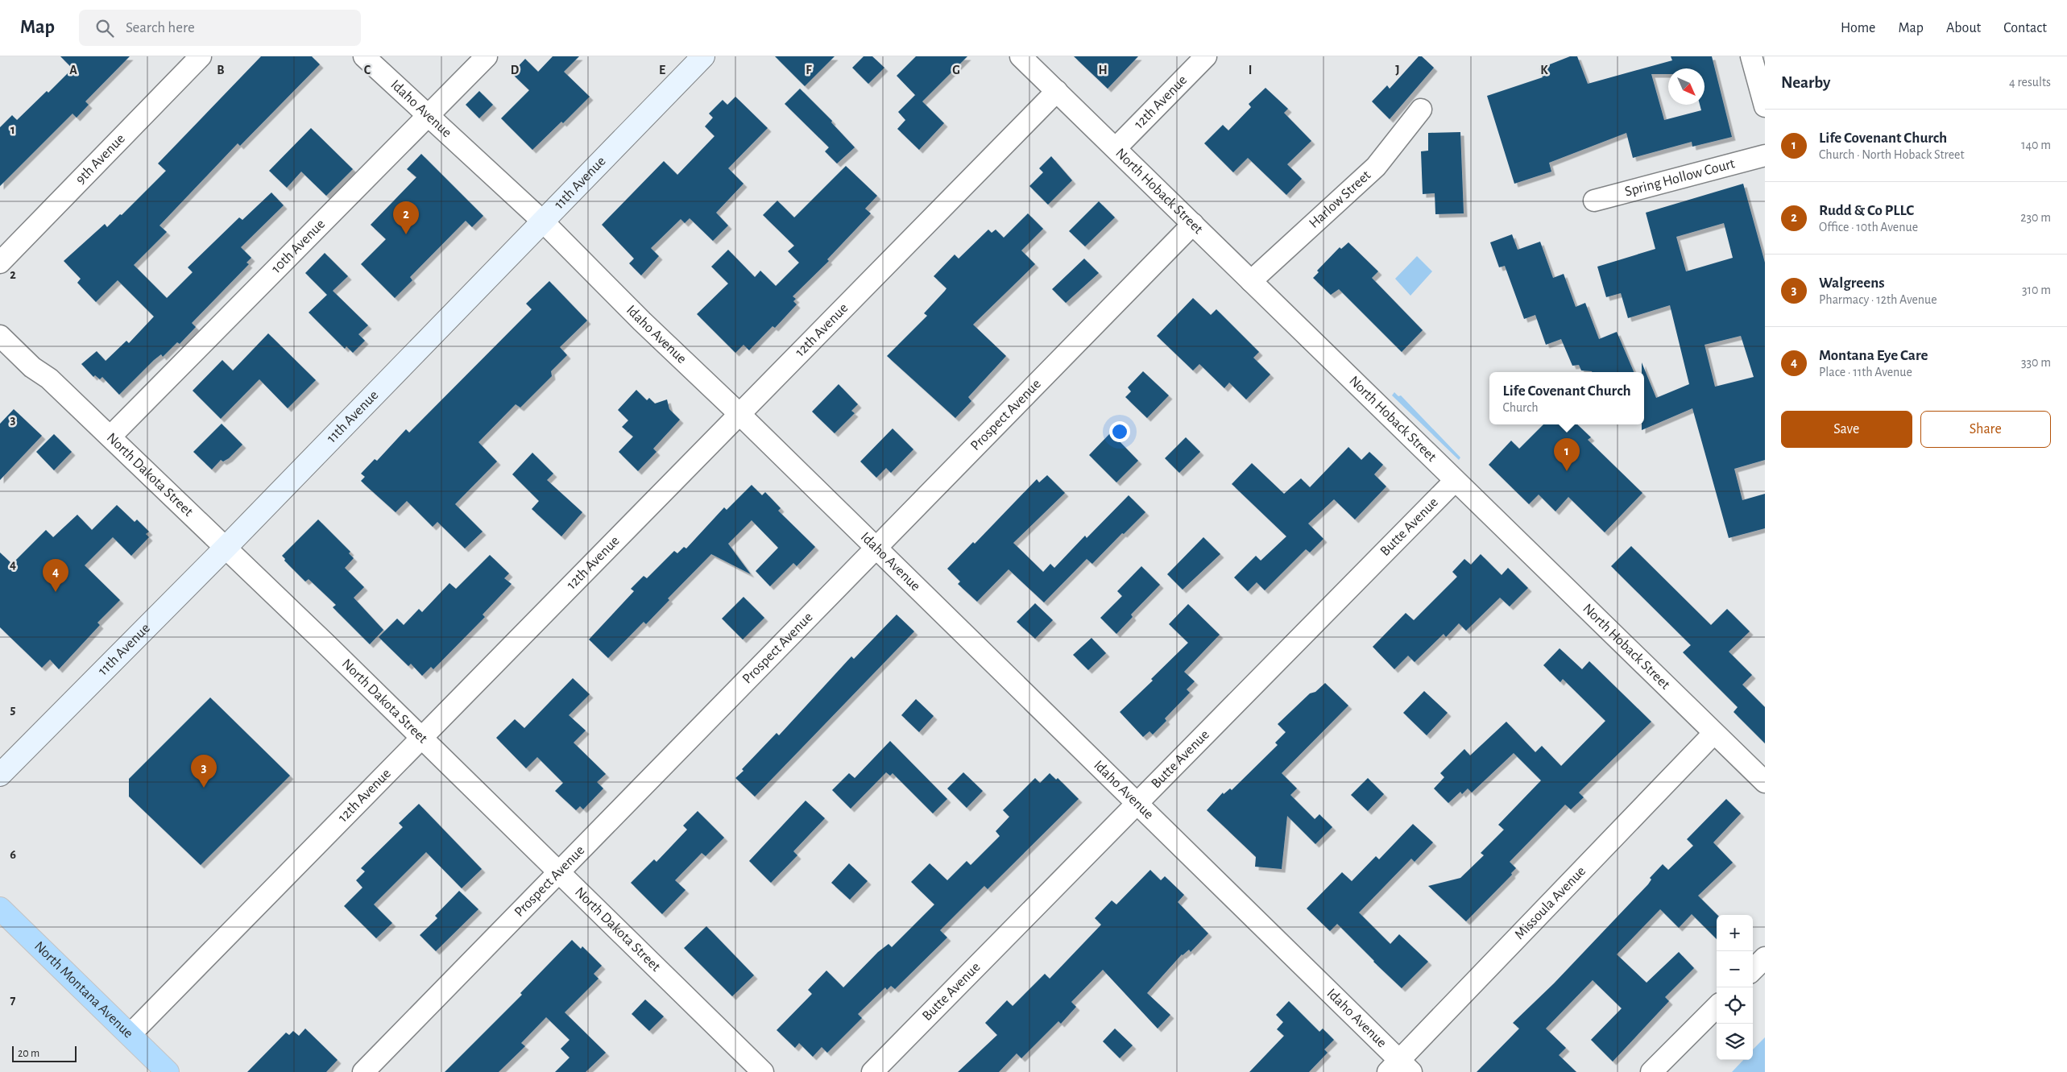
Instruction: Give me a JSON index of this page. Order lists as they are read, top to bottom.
{
  "streets": {
    "highway": ["North Montana Avenue"],
    "main road": ["11th Avenue"],
    "street": [
      "12th Avenue",
      "Idaho Avenue",
      "9th Avenue",
      "Spring Hollow Court",
      "North Hoback Street",
      "Harlow Street",
      "10th Avenue",
      "Prospect Avenue",
      "North Dakota Street",
      "Butte Avenue",
      "Missoula Avenue"
    ]
  },
  "crossings": [
    ["12th Avenue", "Idaho Avenue"],
    ["12th Avenue", "North Hoback Street"],
    ["12th Avenue", "North Dakota Street"],
    ["12th Avenue", "North Montana Avenue"],
    ["Idaho Avenue", "11th Avenue"],
    ["Idaho Avenue", "10th Avenue"],
    ["Idaho Avenue", "Prospect Avenue"],
    ["Idaho Avenue", "Butte Avenue"],
    ["Idaho Avenue", "Missoula Avenue"],
    ["11th Avenue", "North Dakota Street"],
    ["North Hoback Street", "Harlow Street"],
    ["North Hoback Street", "Prospect Avenue"],
    ["North Hoback Street", "Butte Avenue"],
    ["North Hoback Street", "Missoula Avenue"],
    ["10th Avenue", "North Dakota Street"],
    ["Prospect Avenue", "North Dakota Street"]
  ],
  "scale_bar": "20 m",
  "north": "bottom right",
  "page": {
    "header": "Map",
    "search": "Search here",
    "nav": [
      "Home",
      "Map",
      "About",
      "Contact"
    ],
    "heading": ["Nearby", "4 results"],
    "list": [
      {
        "mark": "1",
        "name": "Life Covenant Church",
        "note": "Church · North Hoback Street",
        "value": "140 m"
      },
      {
        "mark": "2",
        "name": "Rudd & Co PLLC",
        "note": "Office · 10th Avenue",
        "value": "230 m"
      },
      {
        "mark": "3",
        "name": "Walgreens",
        "note": "Pharmacy · 12th Avenue",
        "value": "310 m"
      },
      {
        "mark": "4",
        "name": "Montana Eye Care",
        "note": "Place · 11th Avenue",
        "value": "330 m"
      }
    ],
    "pins": [
      "2",
      "1",
      "4",
      "3"
    ],
    "popup": ["Life Covenant Church", "Church"],
    "buttons": ["Save", "Share"],
    "map_buttons": ["+", "−"],
    "scale": "20 m"
  },
  "grid": {
    "columns": [
      "A",
      "B",
      "C",
      "D",
      "E",
      "F",
      "G",
      "H",
      "I",
      "J",
      "K"
    ],
    "rows": [
      "1",
      "2",
      "3",
      "4",
      "5",
      "6",
      "7"
    ]
  }
}
